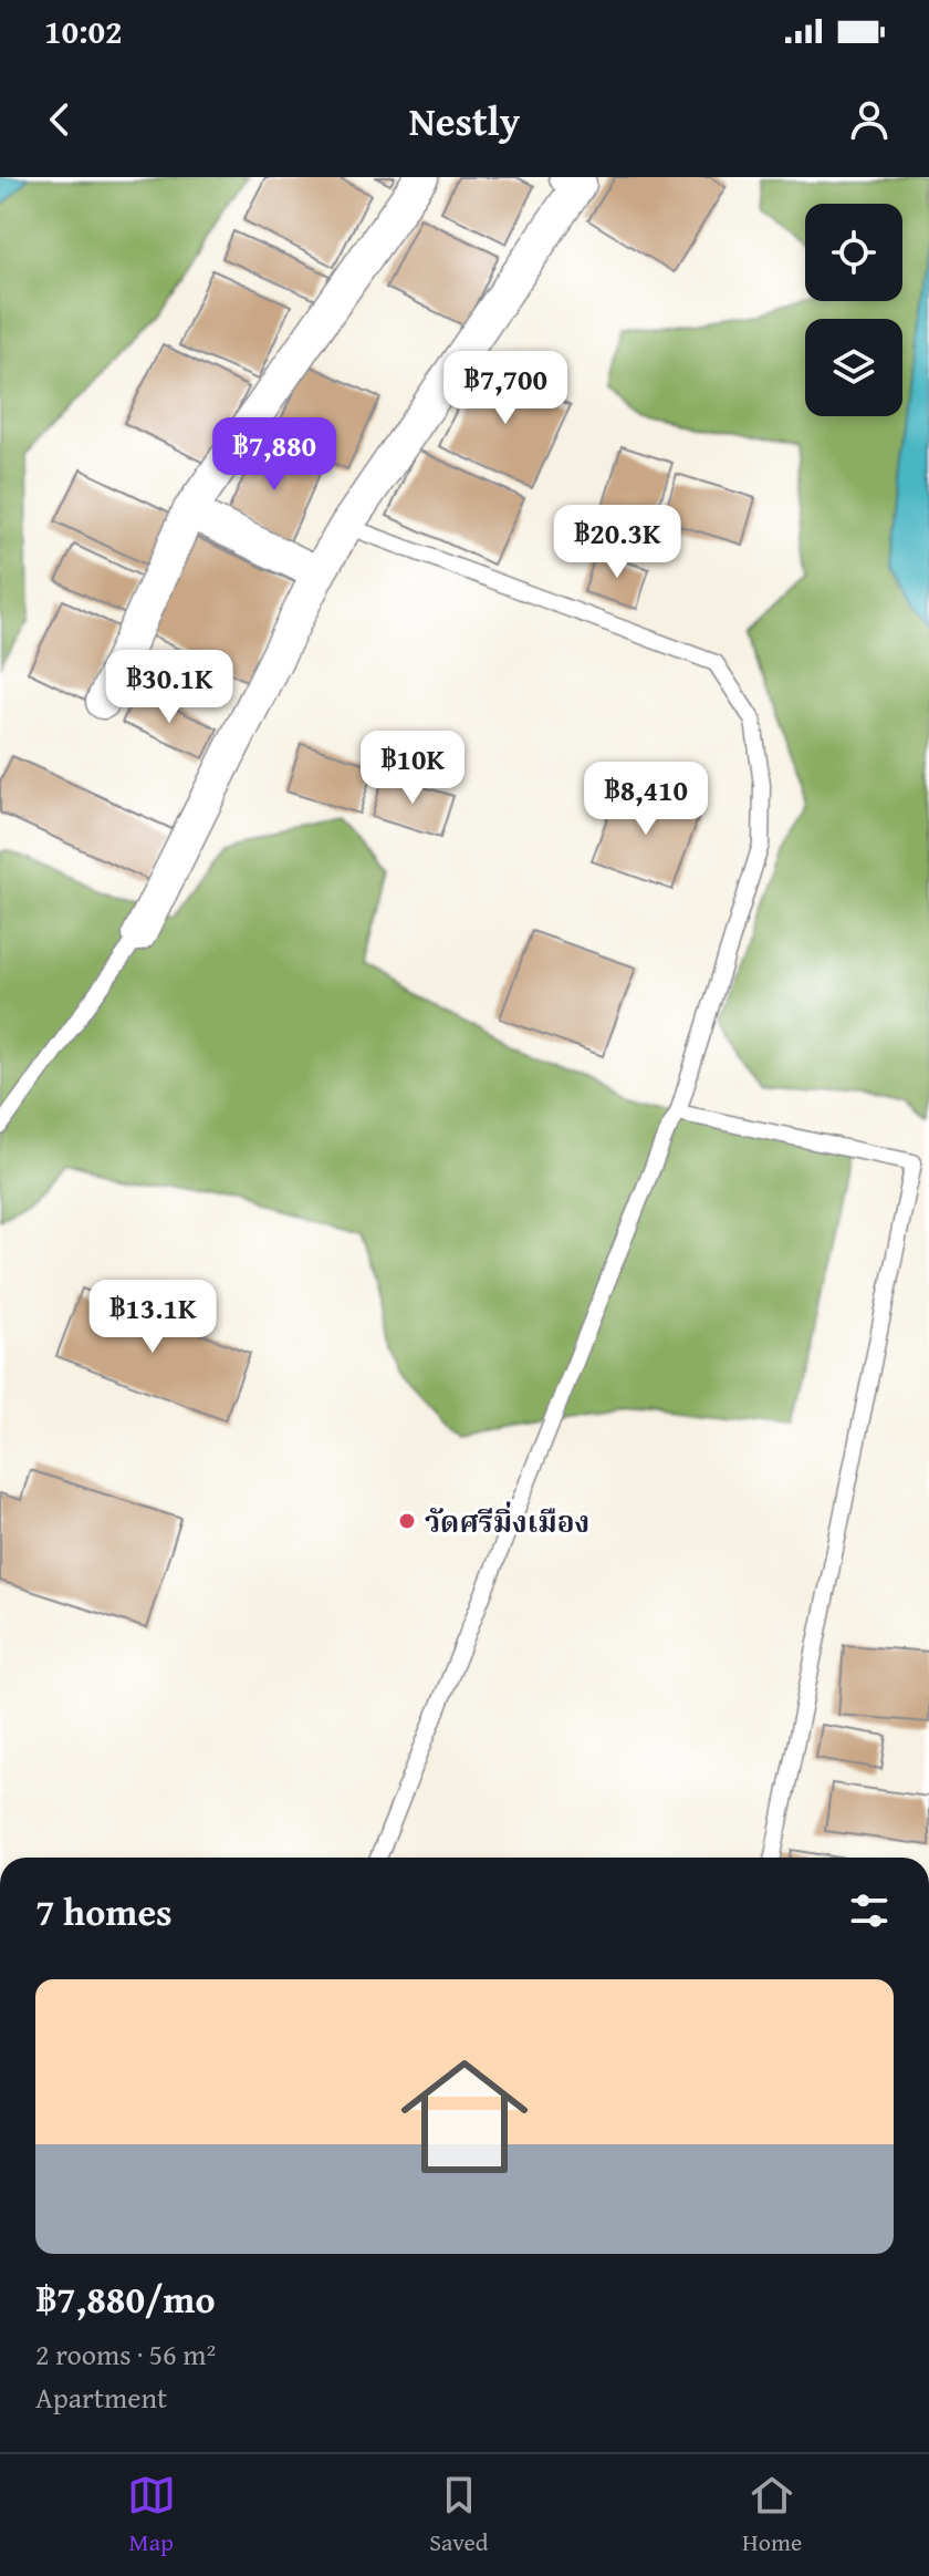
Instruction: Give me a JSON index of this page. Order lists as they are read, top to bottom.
{
  "places": ["วัดศรีมิ่งเมือง"],
  "page": {
    "status": "10:02",
    "header": "Nestly",
    "price": [
      "฿7,700",
      "฿7,880",
      "฿20.3K",
      "฿30.1K",
      "฿10K",
      "฿8,410",
      "฿13.1K"
    ],
    "heading": "7 homes",
    "list": [
      {
        "name": "฿7,880/mo",
        "note": "2 rooms · 56 m² · Apartment"
      }
    ],
    "tabs": ["Map", "Saved", "Home"]
  }
}
